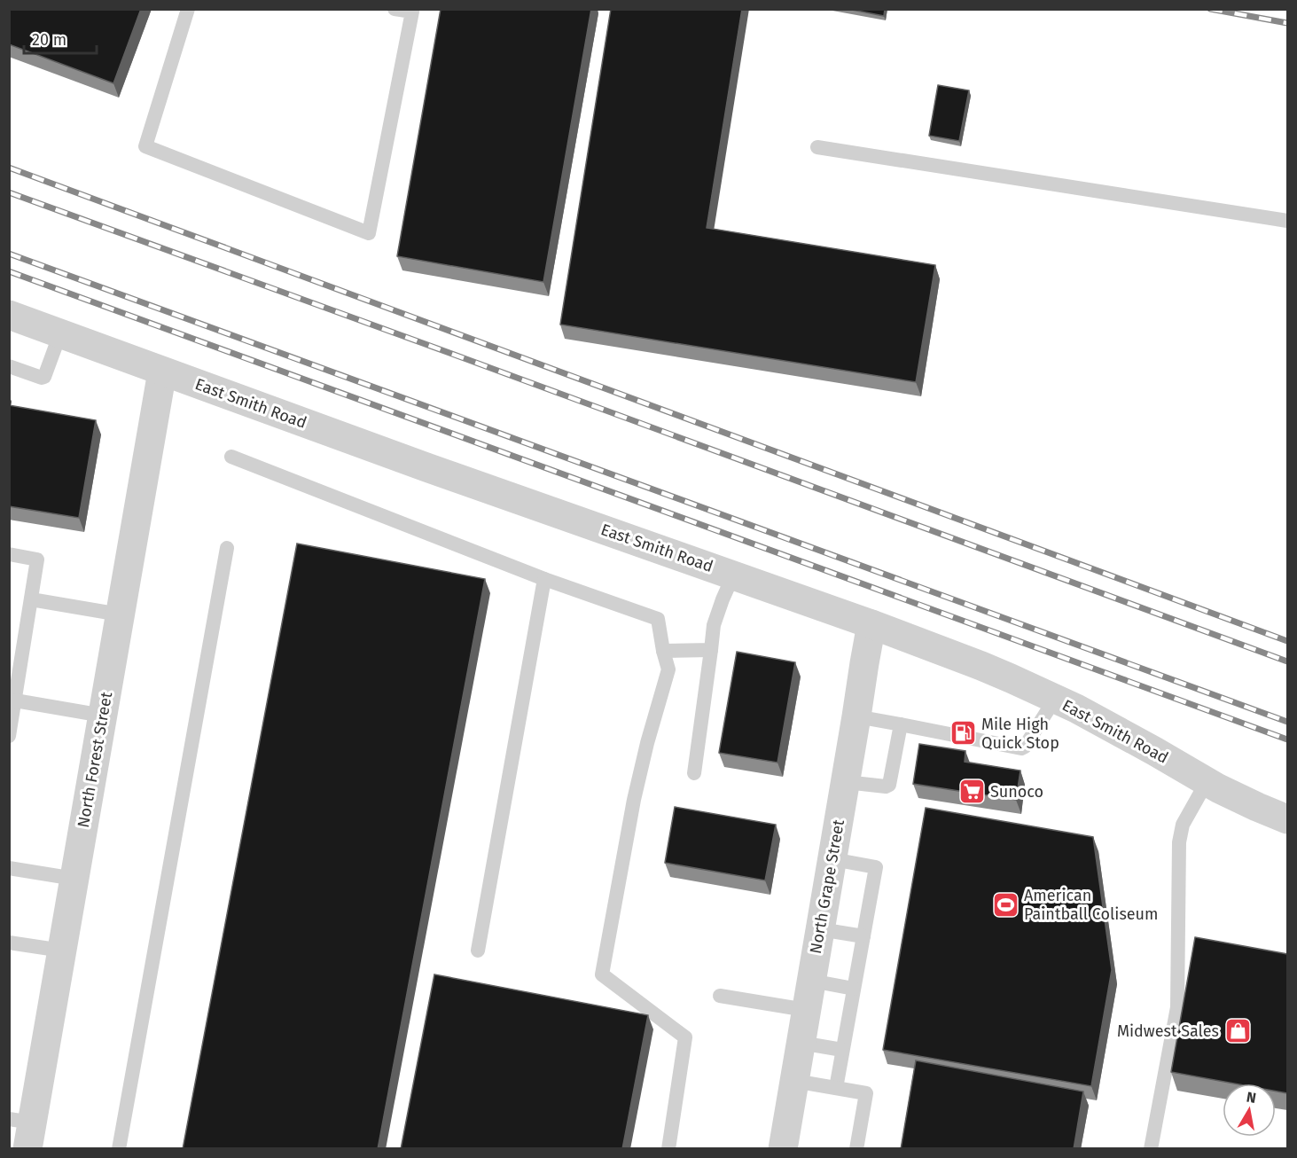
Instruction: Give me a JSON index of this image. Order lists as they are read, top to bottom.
{
  "streets": {
    "street": ["East Smith Road", "North Forest Street", "North Grape Street"]
  },
  "crossings": [
    ["East Smith Road", "North Forest Street"],
    ["East Smith Road", "North Grape Street"]
  ],
  "places": {
    "fuel station": ["Mile High Quick Stop"],
    "supermarket": ["Sunoco"],
    "sports": ["American Paintball Coliseum"],
    "shop": ["Midwest Sales"]
  },
  "scale_bar": "20 m",
  "north": "top"
}
